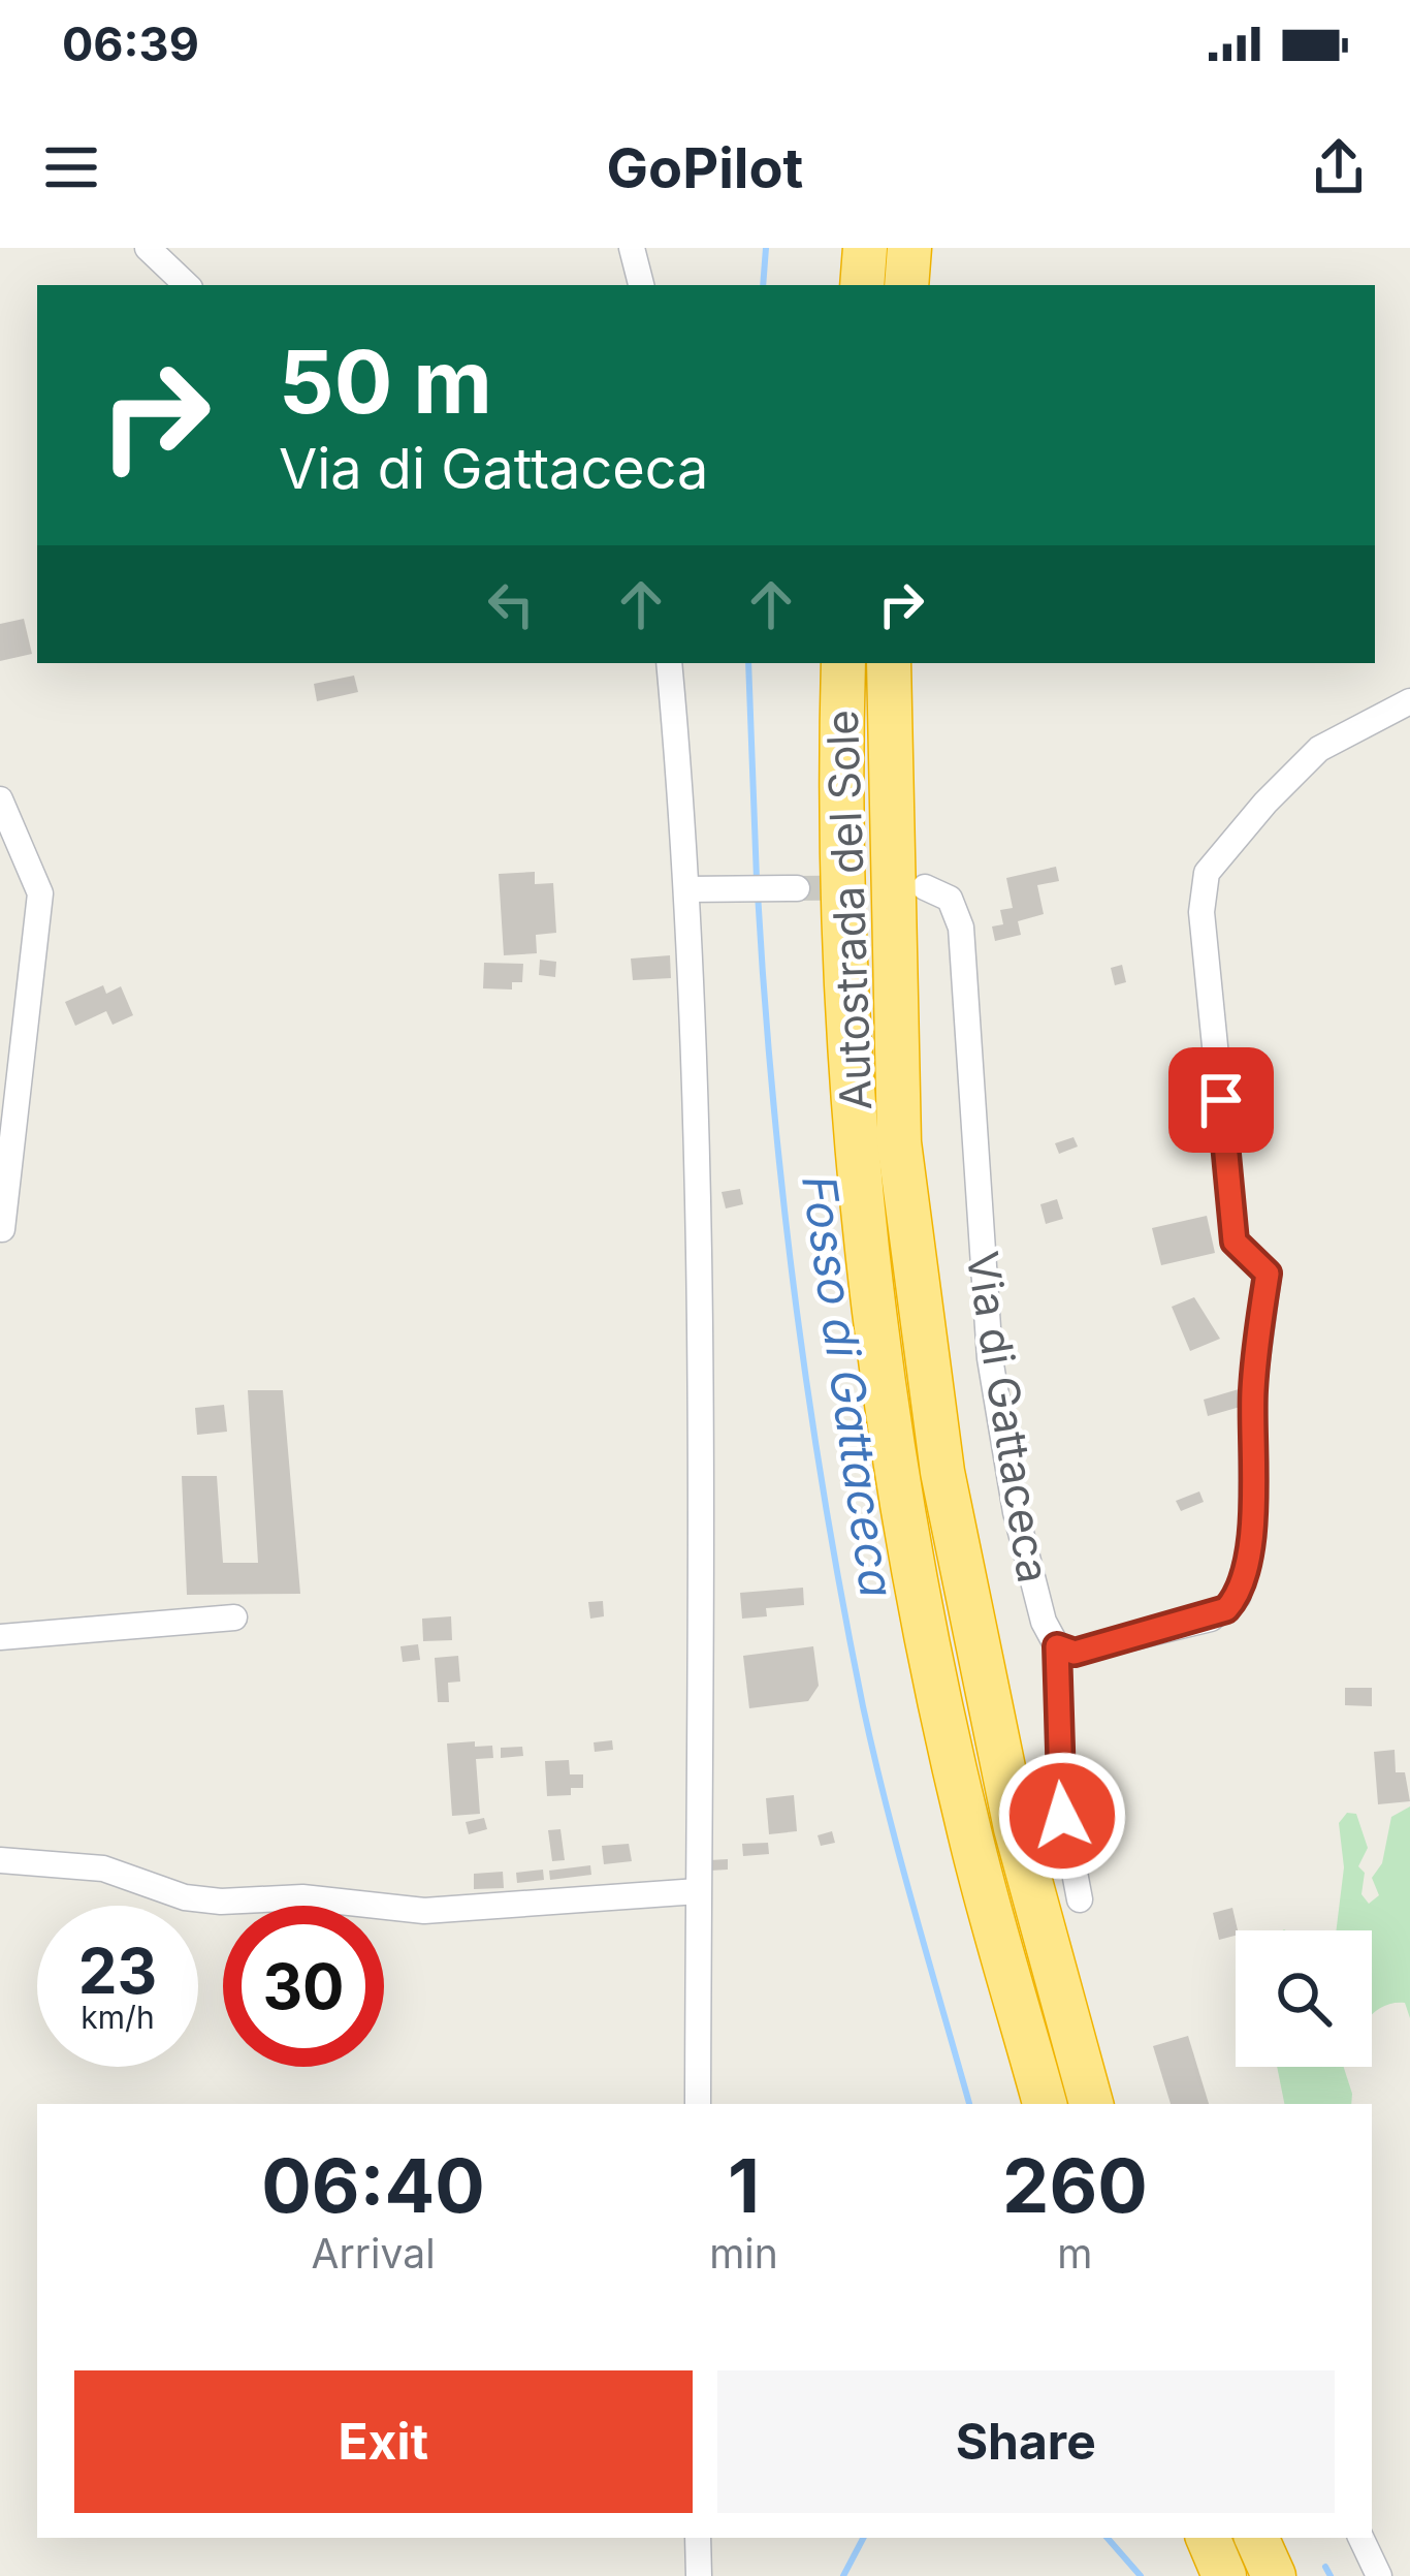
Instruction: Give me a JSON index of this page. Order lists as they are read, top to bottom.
{
  "streets": {
    "highway": ["Autostrada del Sole"],
    "street": ["Via di Gattaceca"]
  },
  "water": ["Fosso di Gattaceca"],
  "page": {
    "status": "06:39",
    "header": "GoPilot",
    "turn": ["50 m", "Via di Gattaceca"],
    "speed": "23 km/h",
    "limit": "30",
    "eta": [
      "06:40",
      "Arrival",
      "1",
      "min",
      "260",
      "m"
    ],
    "buttons": ["Exit", "Share"]
  }
}
